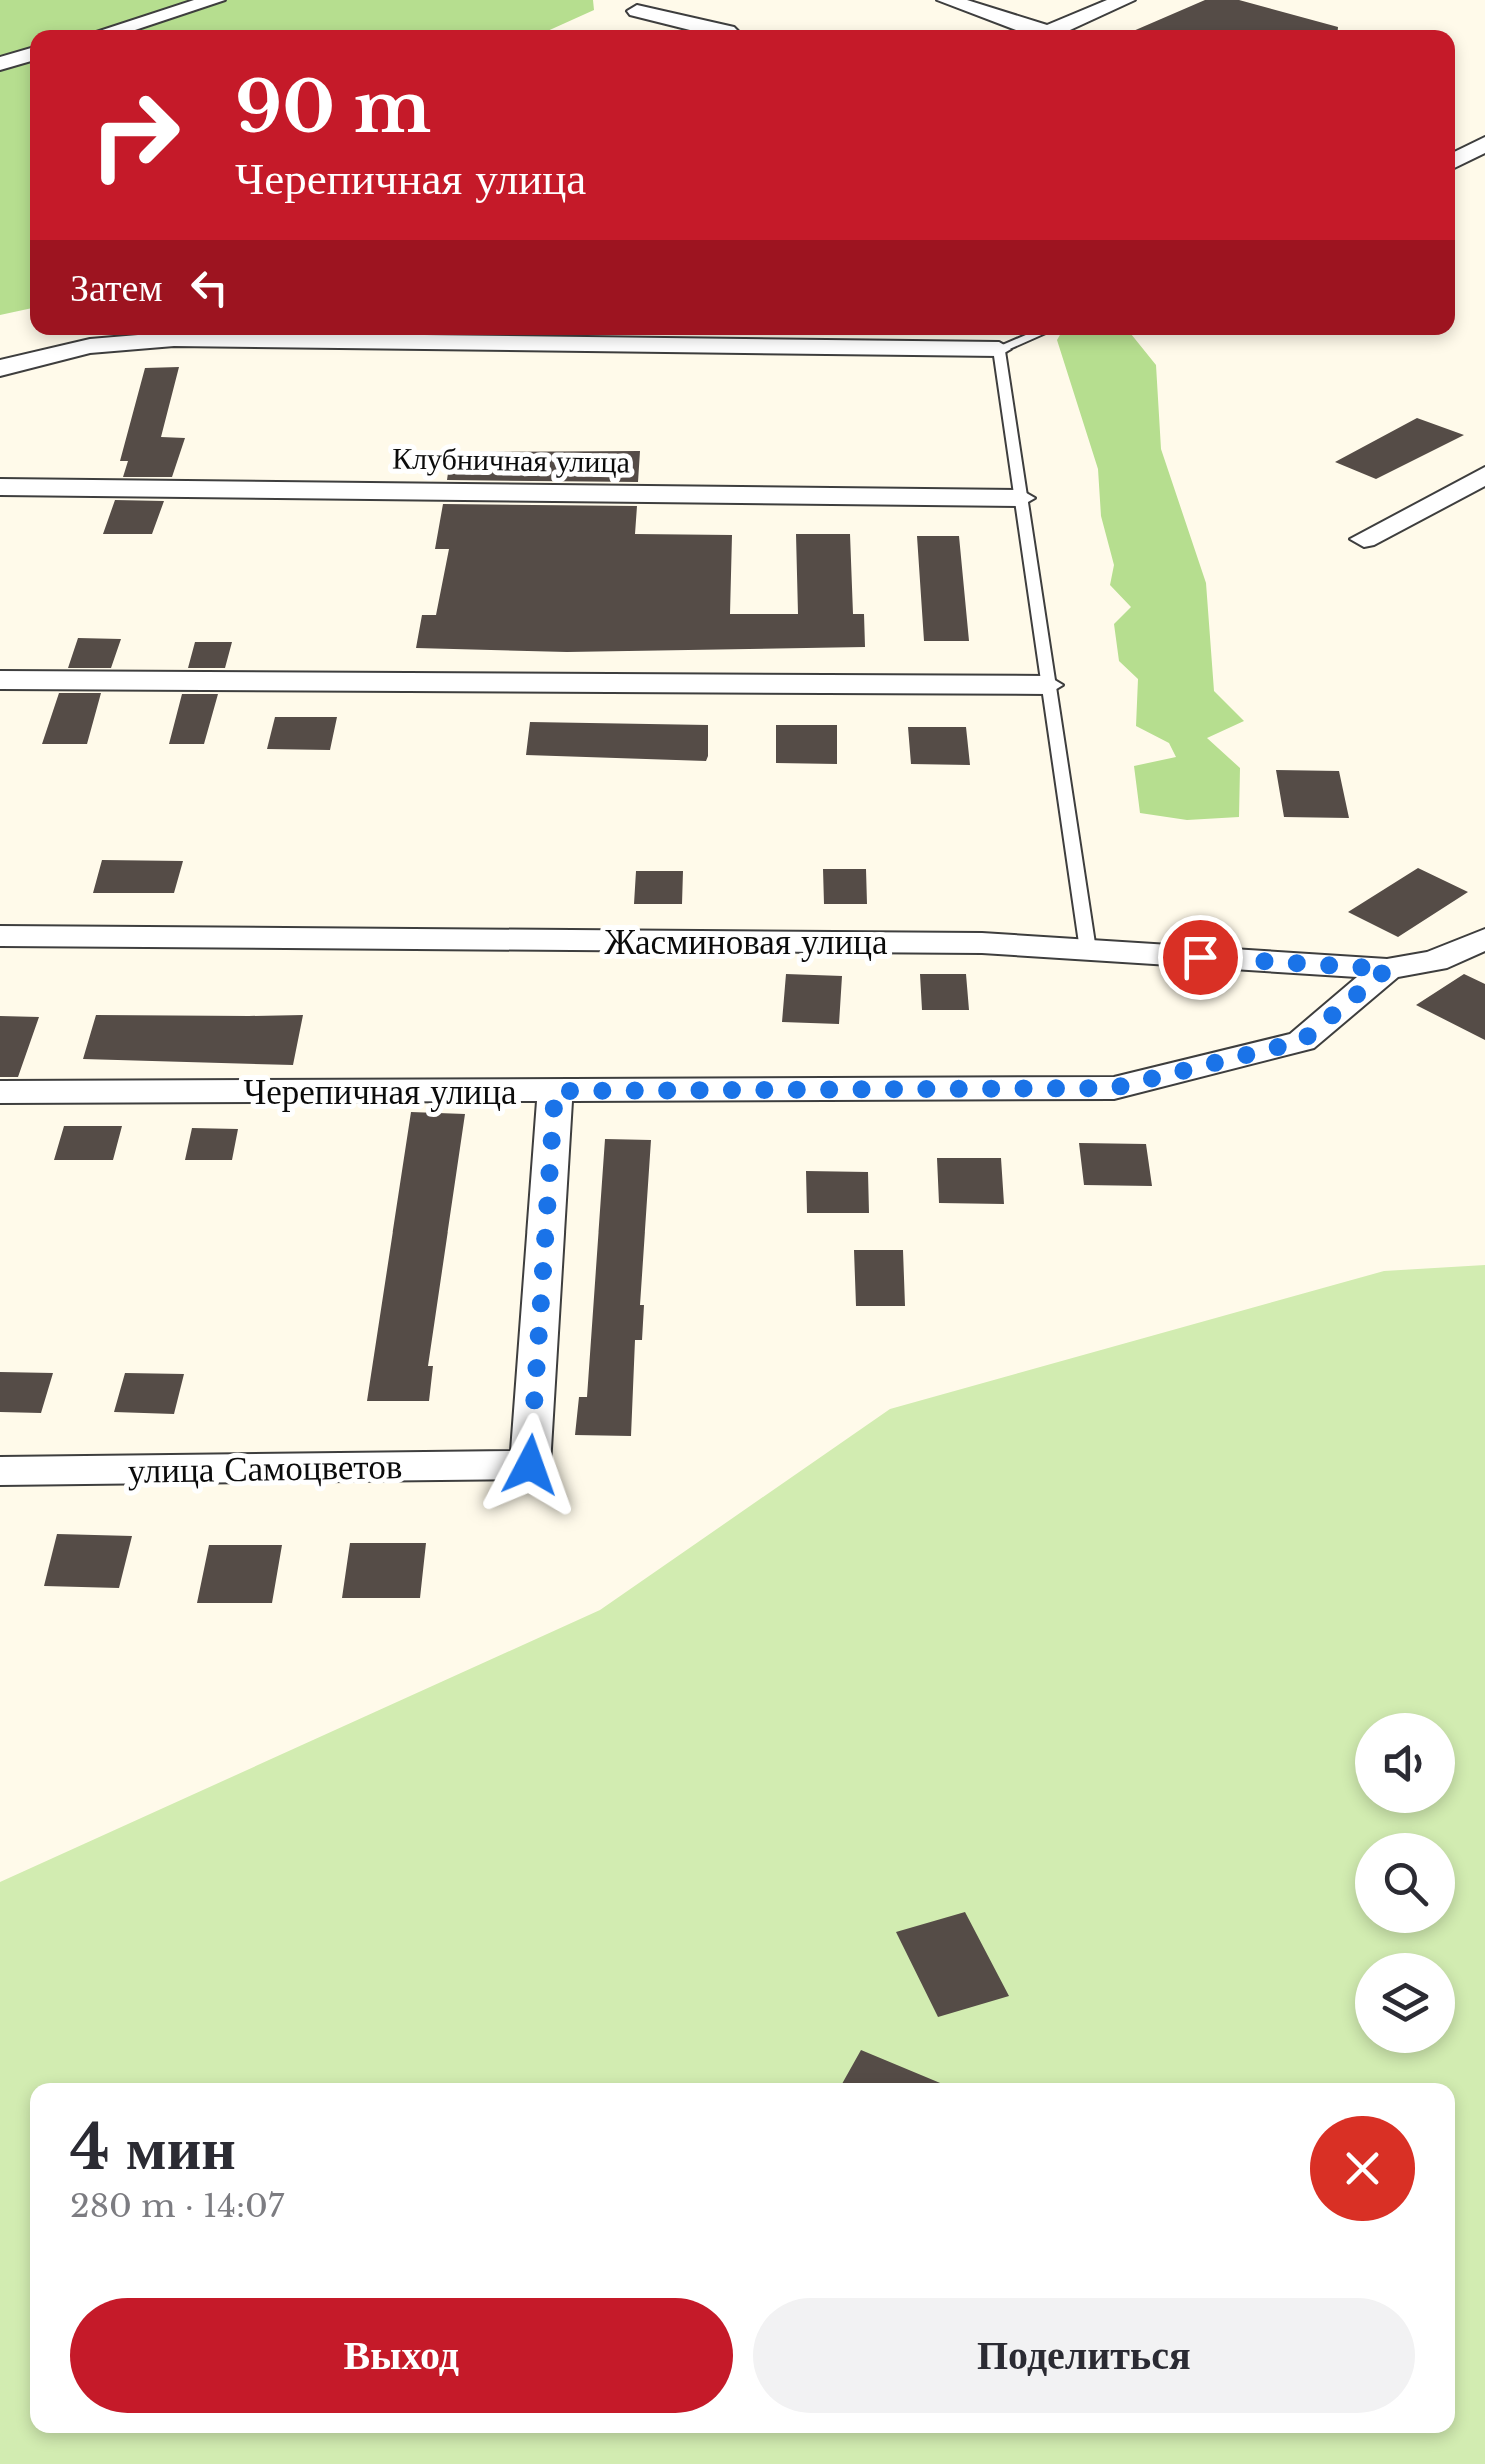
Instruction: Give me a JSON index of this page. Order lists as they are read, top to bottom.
{
  "streets": {
    "street": [
      "Клубничная улица",
      "Жасминовая улица",
      "Черепичная улица",
      "улица Самоцветов"
    ]
  },
  "crossings": [
    ["Жасминовая улица", "Черепичная улица"],
    ["Черепичная улица", "улица Самоцветов"]
  ],
  "page": {
    "turn": ["90 m", "Черепичная улица"],
    "then": "Затем",
    "heading": ["4 мин", "280 m · 14:07"],
    "buttons": ["Выход", "Поделиться"]
  }
}
